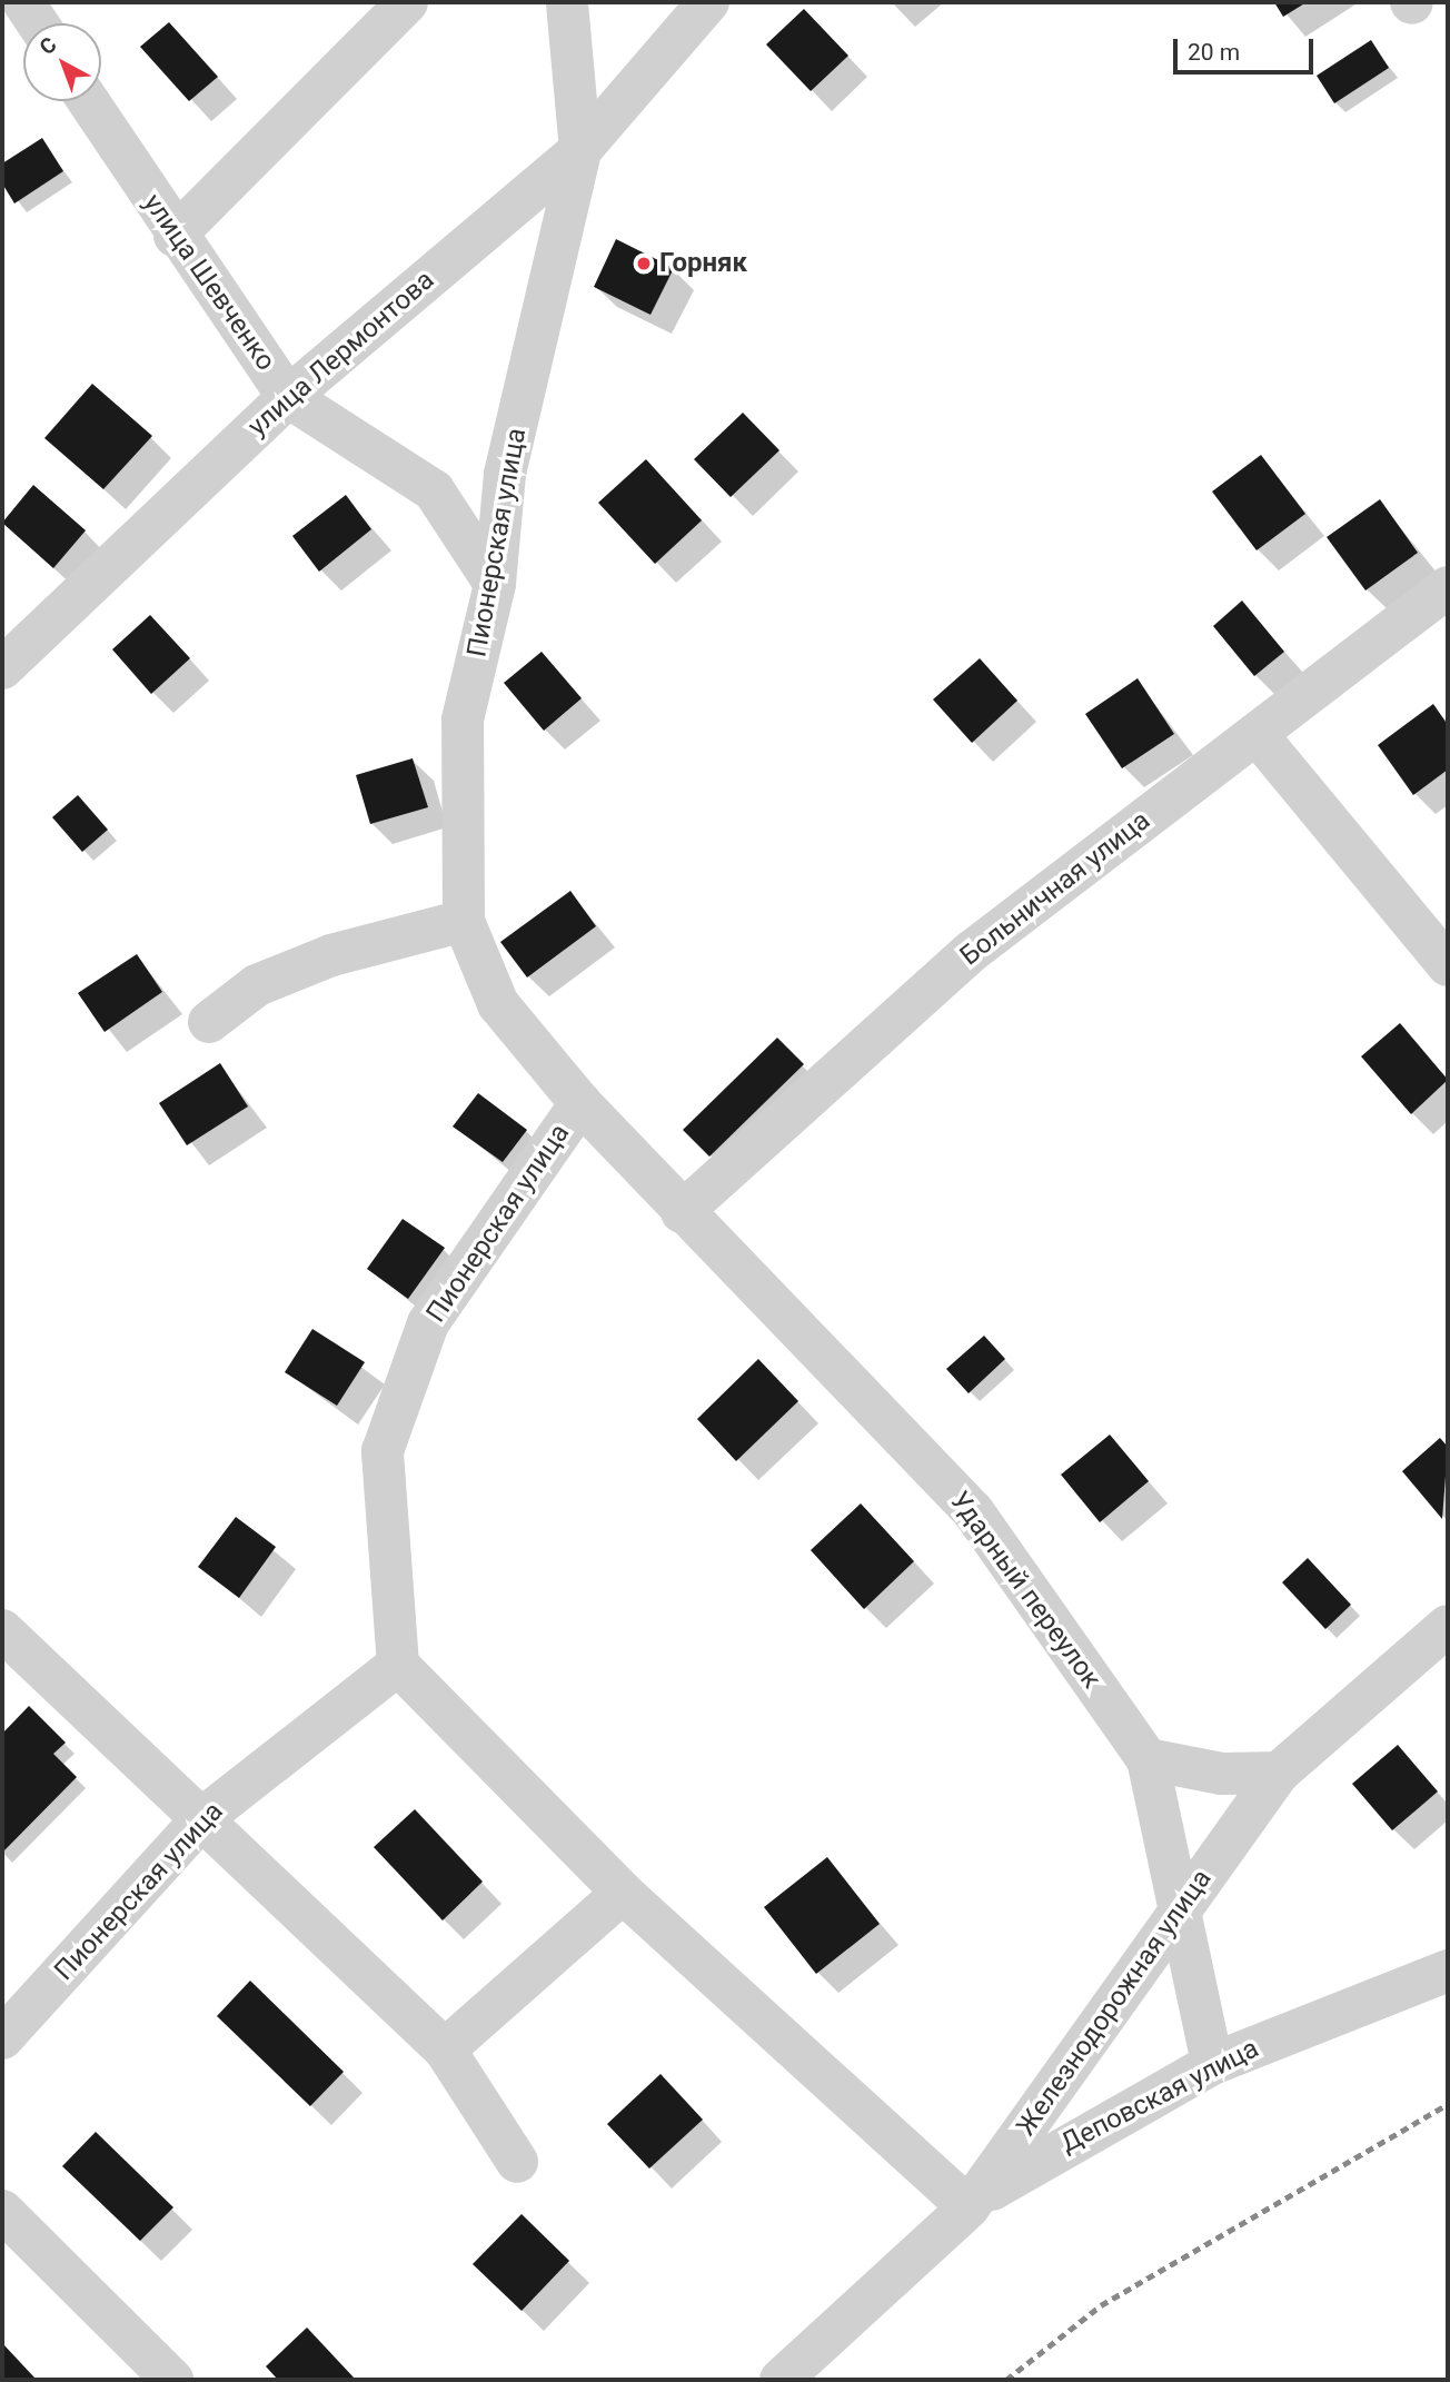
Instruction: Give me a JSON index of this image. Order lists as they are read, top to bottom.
{
  "streets": {
    "street": [
      "улица Шевченко",
      "улица Лермонтова",
      "Пионерская улица",
      "Больничная улица",
      "Ударный переулок",
      "Железнодорожная улица",
      "Деповская улица"
    ]
  },
  "crossings": [
    ["улица Шевченко", "улица Лермонтова"],
    ["улица Шевченко", "Пионерская улица"],
    ["улица Лермонтова", "Пионерская улица"],
    ["Пионерская улица", "Ударный переулок"],
    ["Больничная улица", "Ударный переулок"],
    ["Ударный переулок", "Железнодорожная улица"],
    ["Ударный переулок", "Деповская улица"],
    ["Железнодорожная улица", "Деповская улица"]
  ],
  "places": ["Горняк"],
  "scale_bar": "20 m",
  "north": "top left"
}
